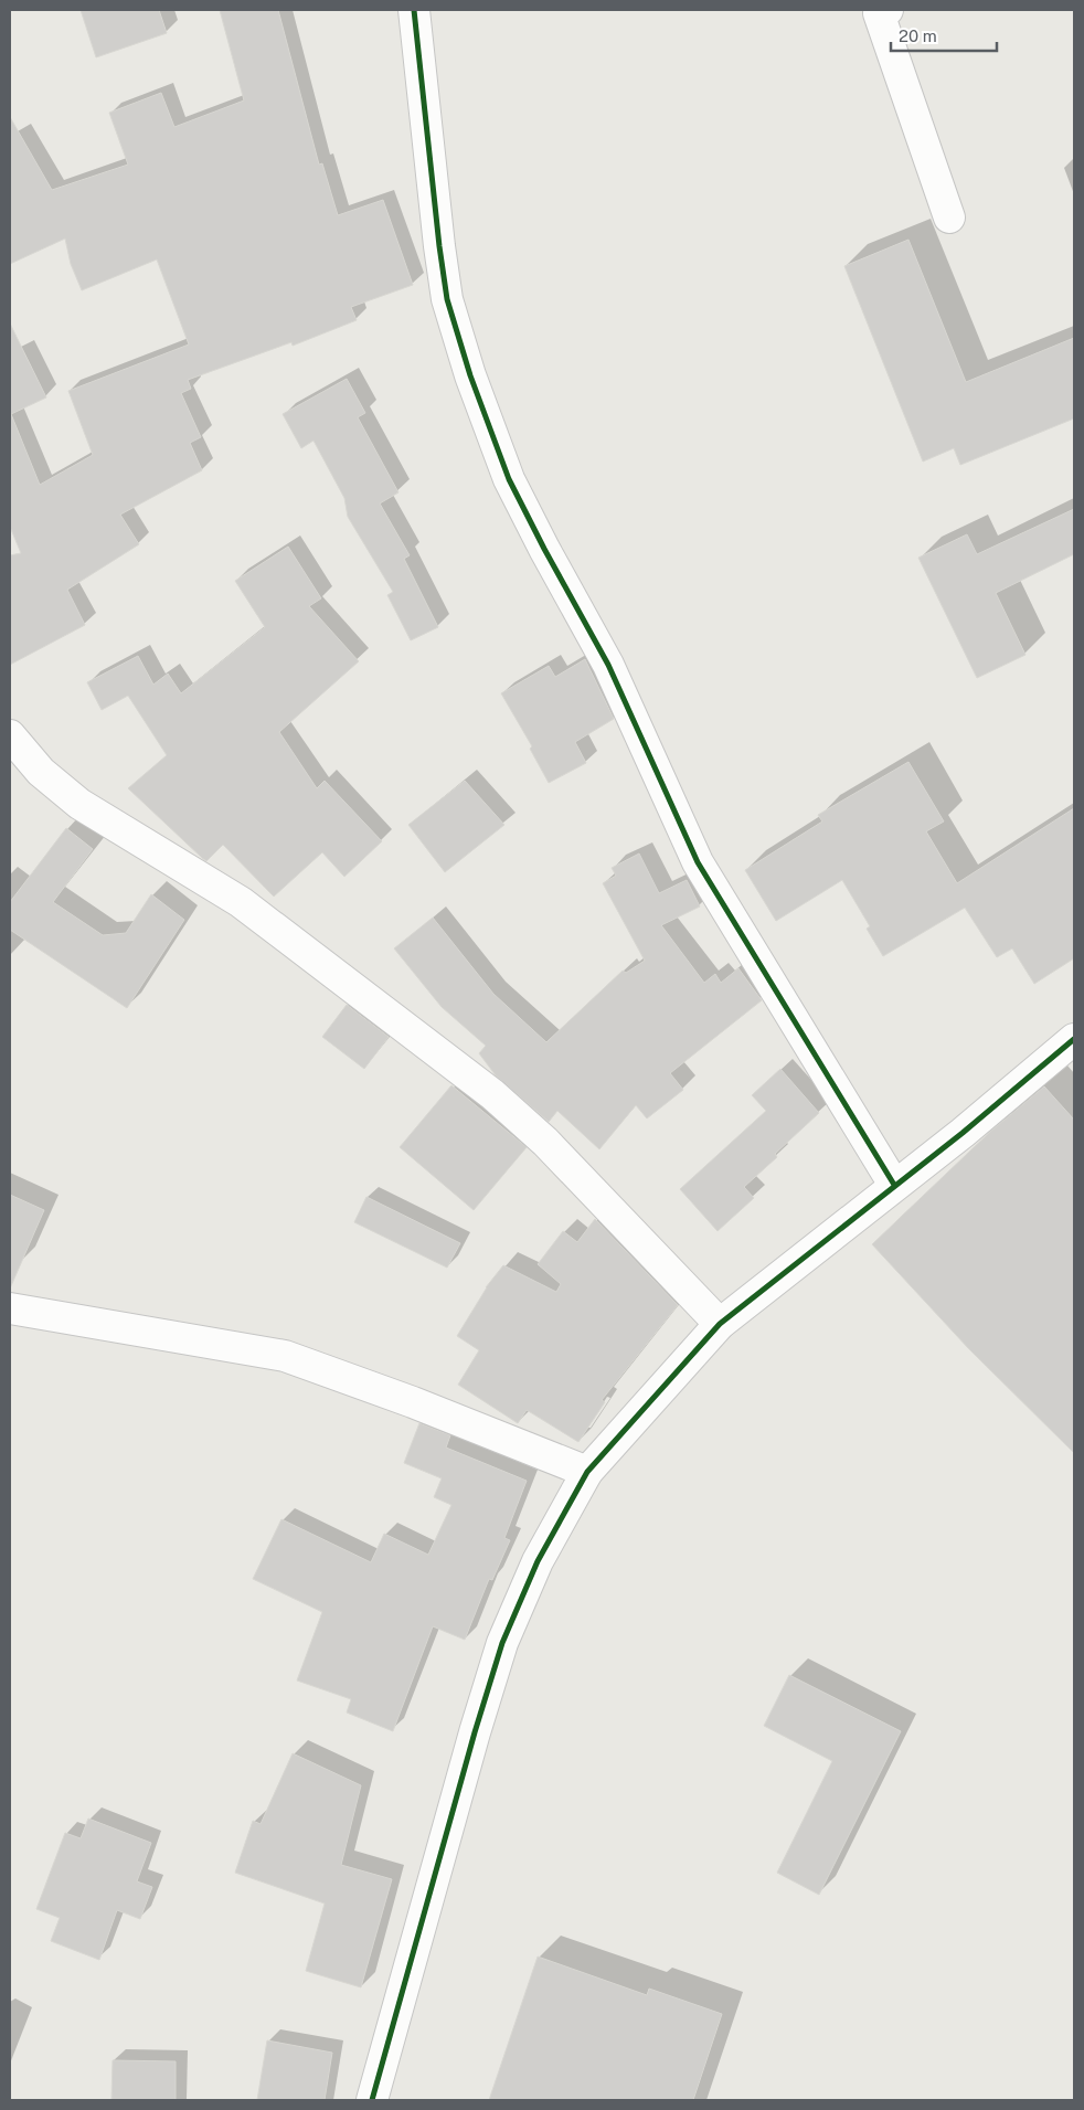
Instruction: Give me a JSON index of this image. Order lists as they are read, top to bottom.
{
  "scale_bar": "20 m"
}
